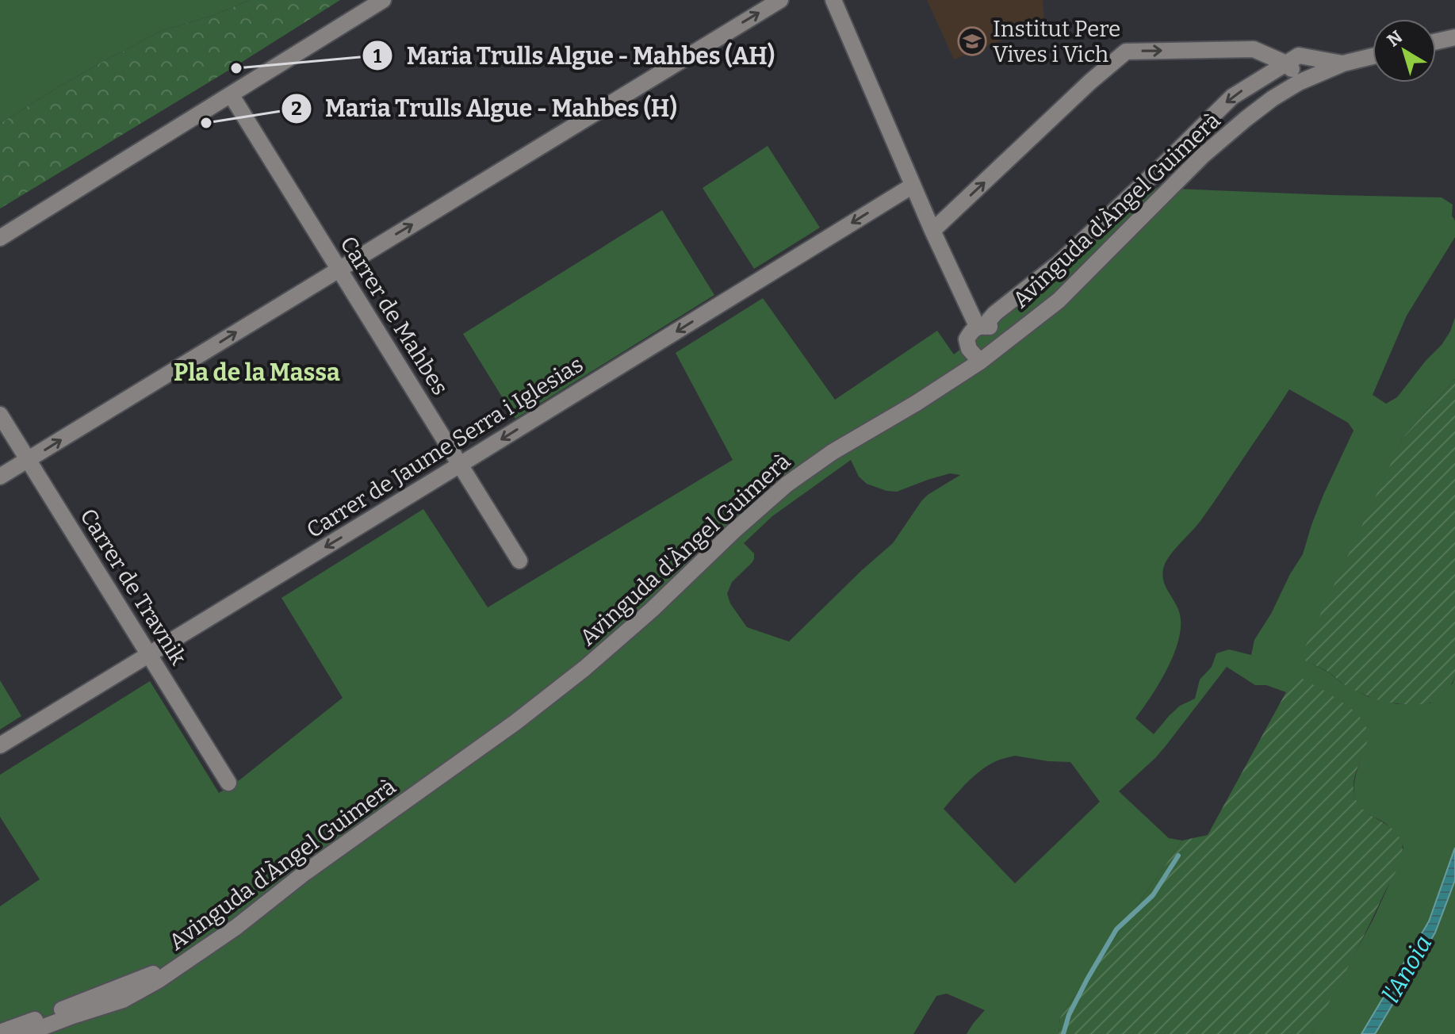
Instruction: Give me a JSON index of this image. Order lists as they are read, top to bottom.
{
  "streets": {
    "street": [
      "Avinguda d'Àngel Guimerà",
      "Carrer de Mahbes",
      "Carrer de Jaume Serra i Iglesias",
      "Carrer de Travnik"
    ]
  },
  "crossings": [
    ["Carrer de Mahbes", "Carrer de Jaume Serra i Iglesias"],
    ["Carrer de Jaume Serra i Iglesias", "Carrer de Travnik"]
  ],
  "one_way": ["Carrer de Jaume Serra i Iglesias"],
  "districts": ["Pla de la Massa"],
  "water": ["l'Anoia"],
  "places": {
    "school or university": ["Institut Pere Vives i Vich"],
    "other": ["Maria Trulls Algue - Mahbes (AH)", "Maria Trulls Algue - Mahbes (H)"]
  },
  "north": "top left"
}
